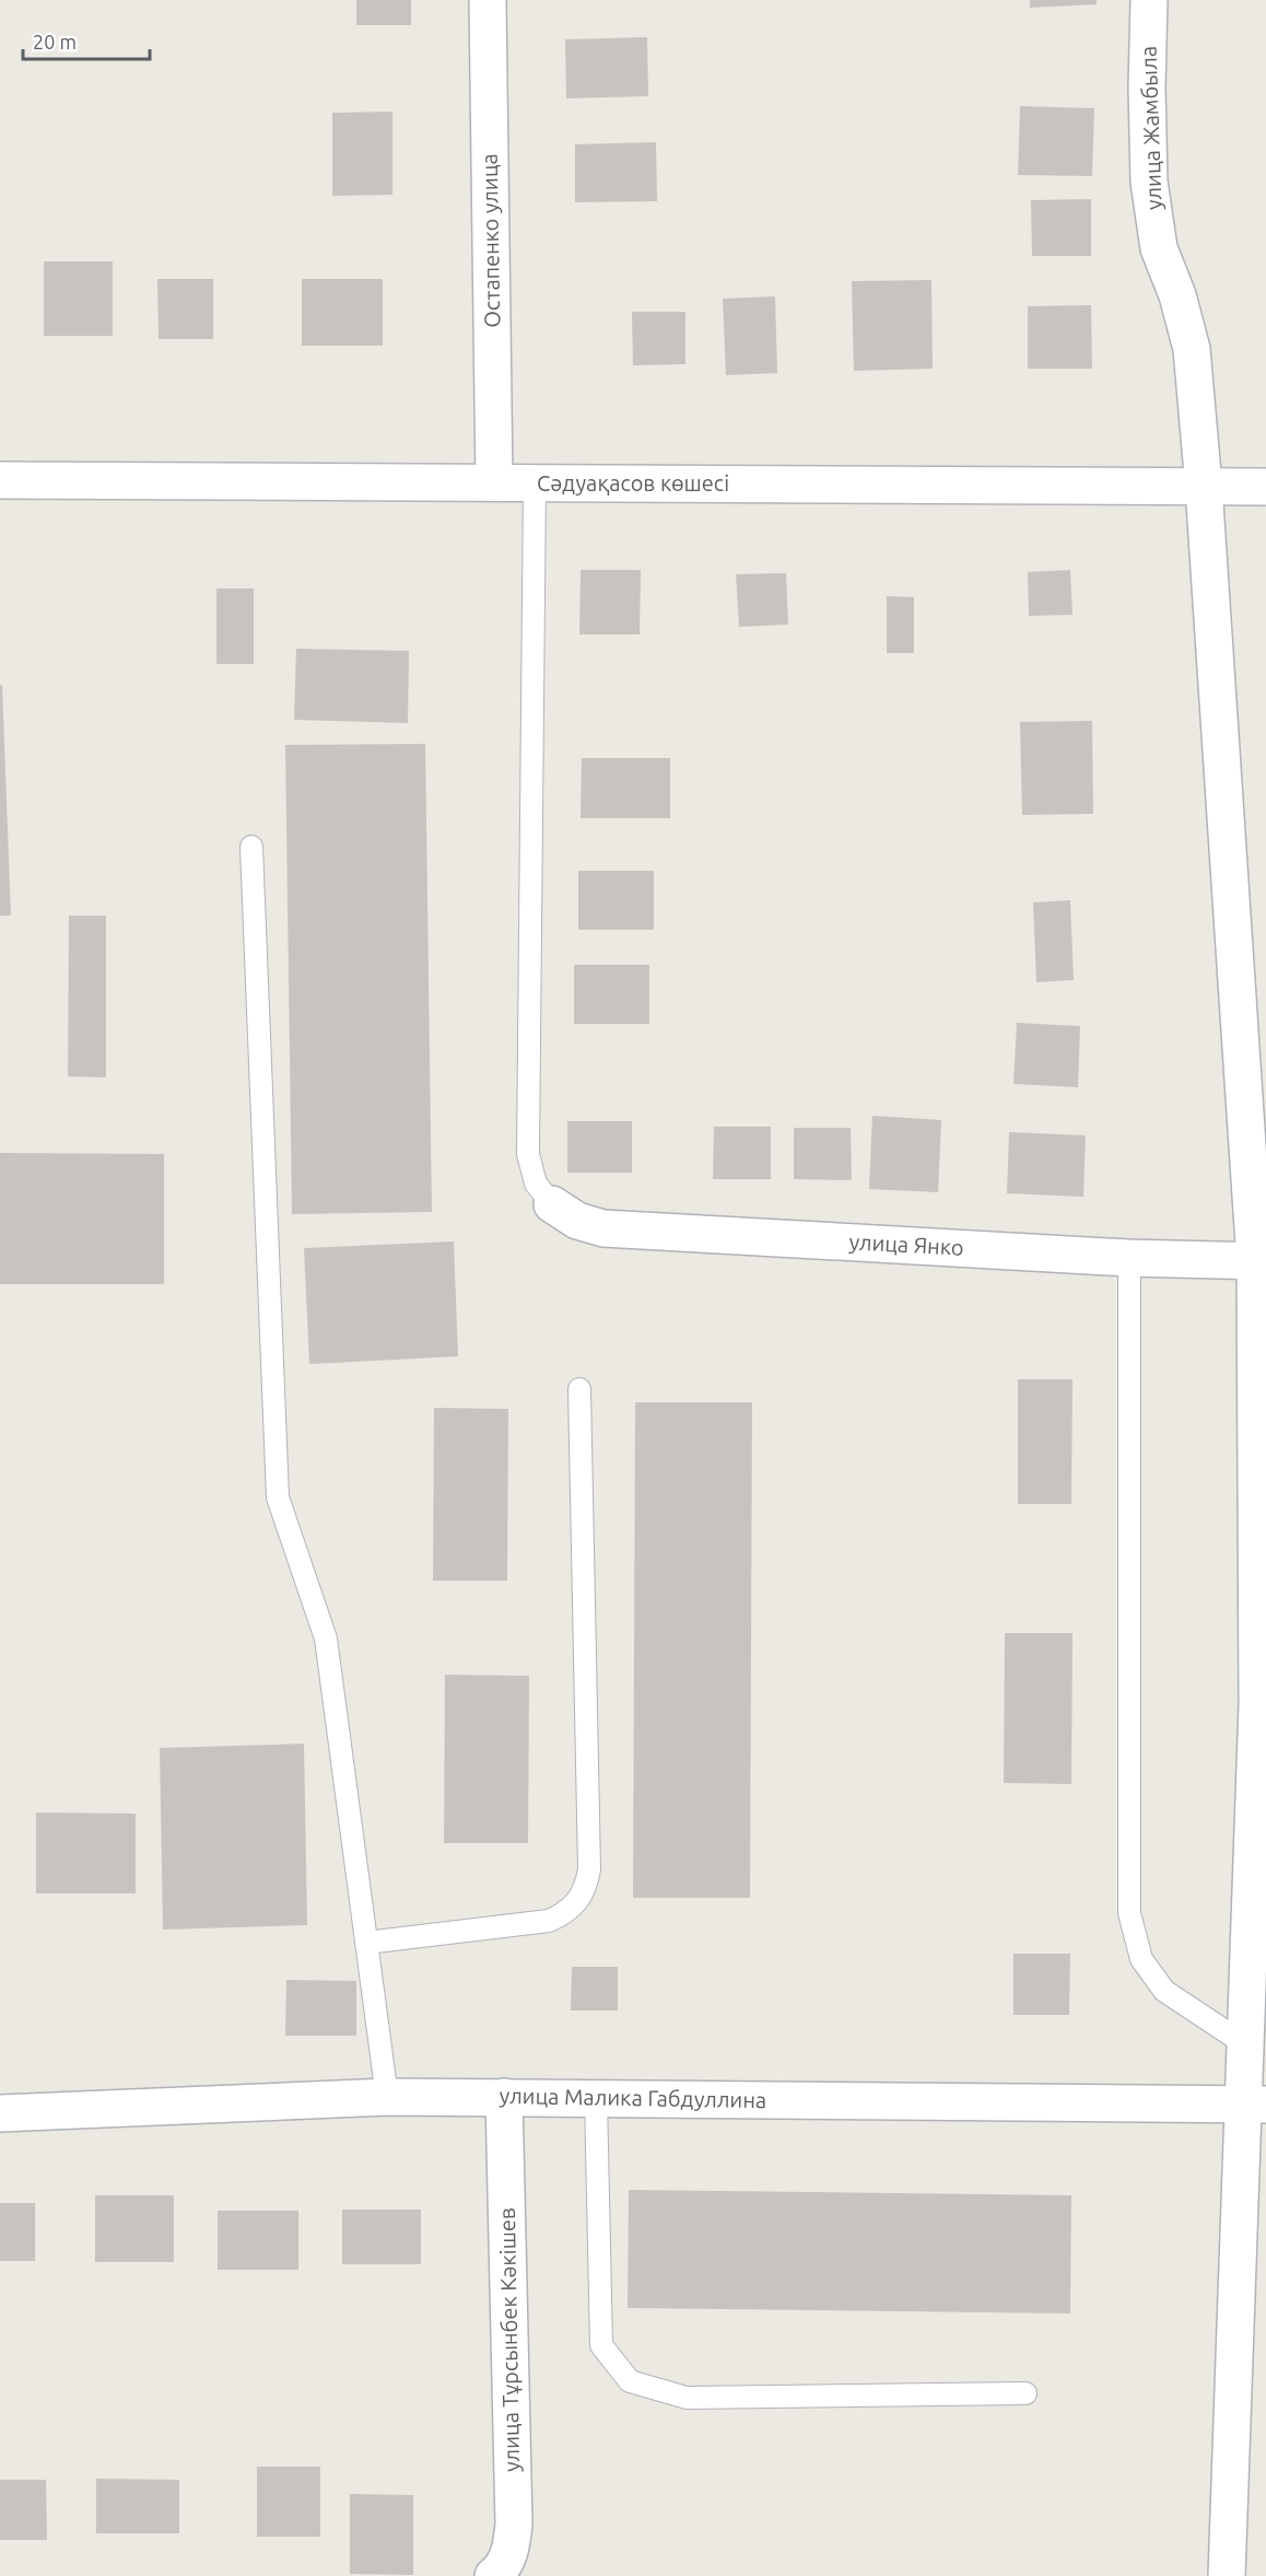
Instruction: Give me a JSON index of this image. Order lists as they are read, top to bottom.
{
  "streets": {
    "street": [
      "улица Жамбыла",
      "Остапенко улица",
      "Сәдуақасов көшесі",
      "улица Янко",
      "улица Малика Габдуллина",
      "улица Тұрсынбек Кәкішев"
    ]
  },
  "crossings": [
    ["улица Жамбыла", "Сәдуақасов көшесі"],
    ["улица Жамбыла", "улица Янко"],
    ["улица Жамбыла", "улица Малика Габдуллина"],
    ["Остапенко улица", "Сәдуақасов көшесі"],
    ["улица Малика Габдуллина", "улица Тұрсынбек Кәкішев"]
  ],
  "scale_bar": "20 m"
}
